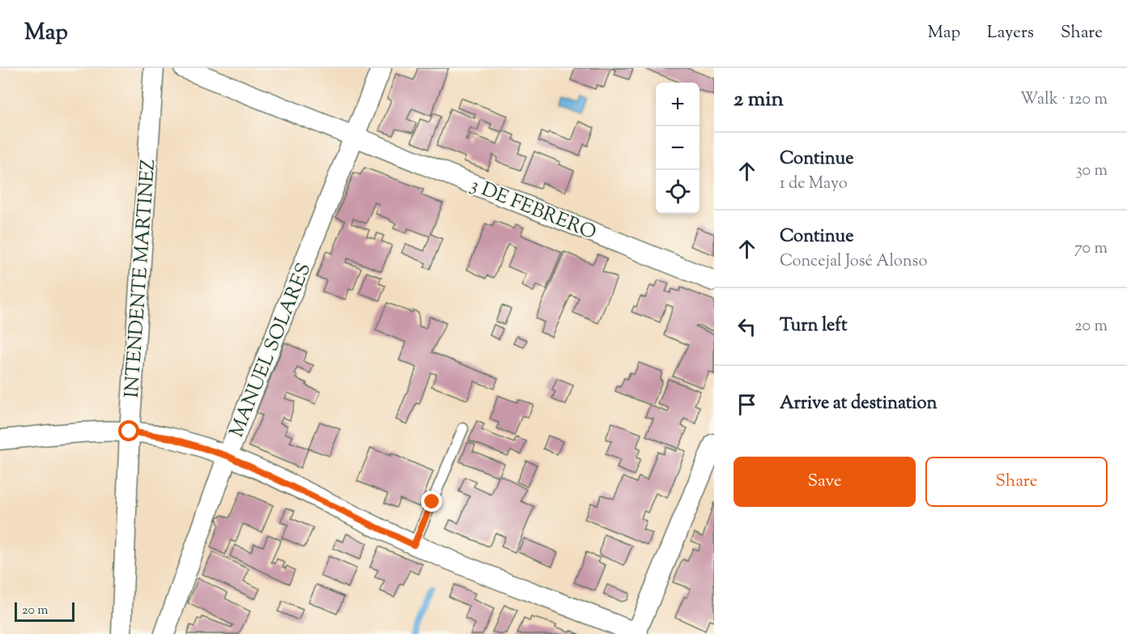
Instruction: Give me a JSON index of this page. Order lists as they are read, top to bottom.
{
  "streets": {
    "street": ["3 DE FEBRERO", "INTENDENTE MARTINEZ", "MANUEL SOLARES"]
  },
  "crossings": [
    ["3 DE FEBRERO", "MANUEL SOLARES"]
  ],
  "scale_bar": "20 m",
  "page": {
    "header": "Map",
    "nav": ["Map", "Layers", "Share"],
    "heading": ["2 min", "Walk · 120 m"],
    "map_buttons": ["+", "−"],
    "list": [
      ["Continue", "1 de Mayo", "30 m"],
      ["Continue", "Concejal José Alonso", "70 m"],
      ["Turn left", "20 m"],
      "Arrive at destination"
    ],
    "buttons": ["Save", "Share"],
    "scale": "20 m"
  }
}
